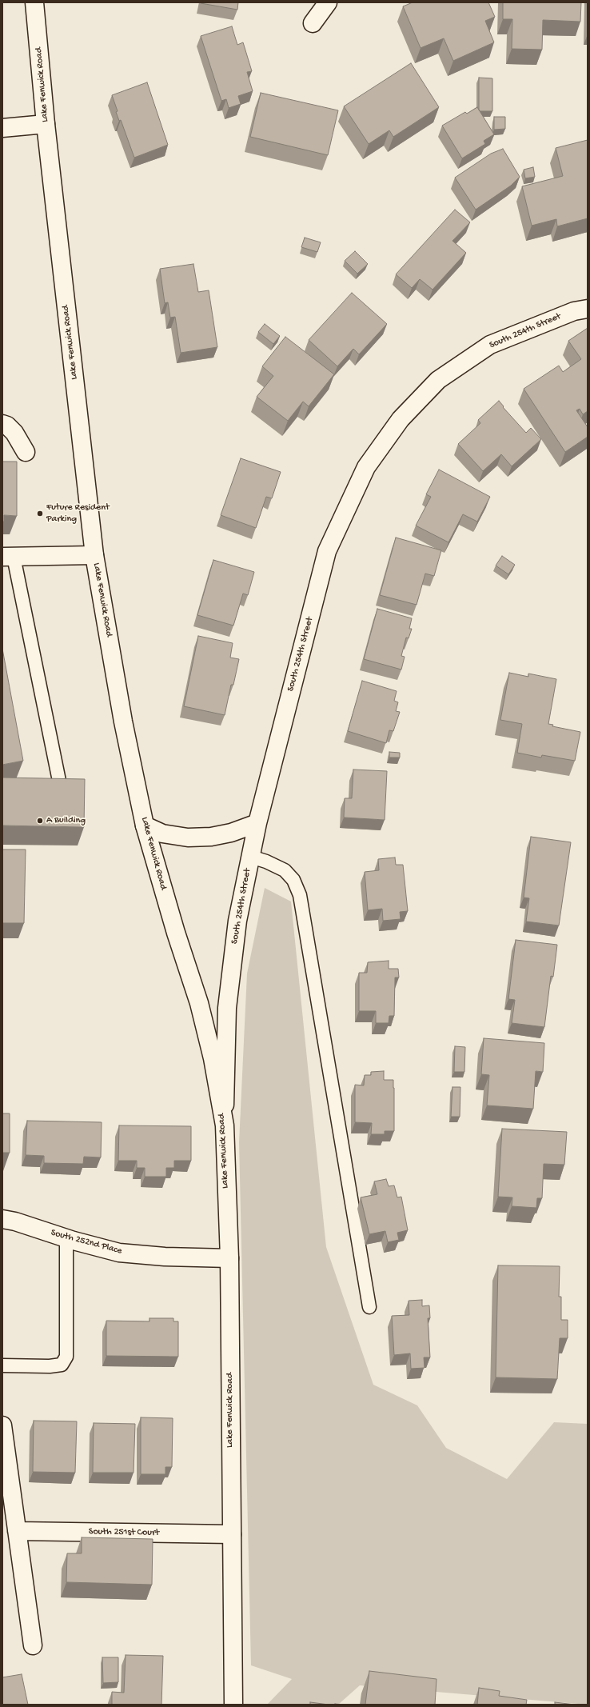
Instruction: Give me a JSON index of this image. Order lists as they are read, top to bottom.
{
  "streets": {
    "street": [
      "Lake Fenwick Road",
      "South 254th Street",
      "South 252nd Place",
      "South 251st Court"
    ]
  },
  "crossings": [
    ["Lake Fenwick Road", "South 254th Street"],
    ["Lake Fenwick Road", "South 252nd Place"],
    ["Lake Fenwick Road", "South 251st Court"]
  ],
  "places": ["Future Resident Parking", "A Building"]
}
